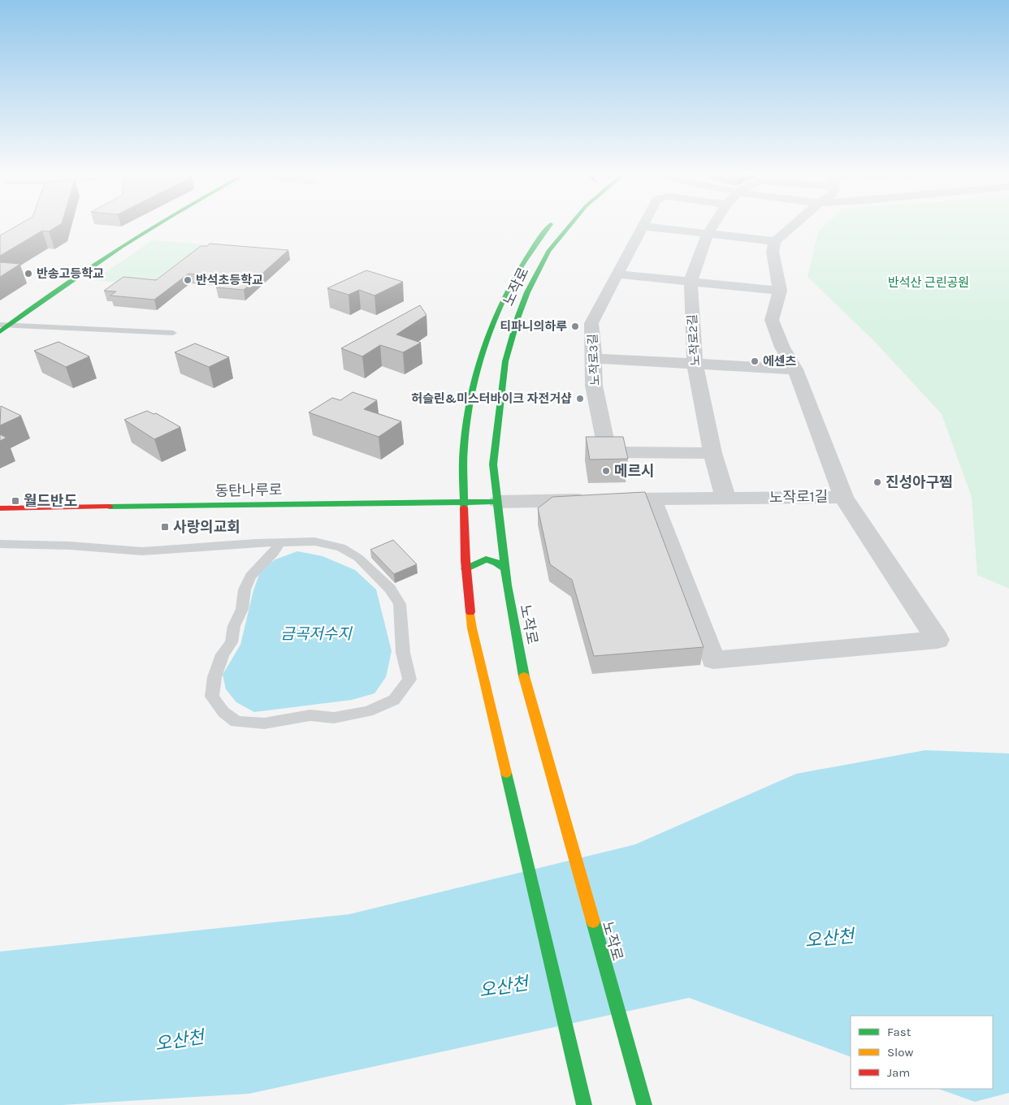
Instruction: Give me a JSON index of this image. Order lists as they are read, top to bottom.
{
  "streets": {
    "street": [
      "노작로",
      "노작로2길",
      "노작로3길",
      "동탄나루로",
      "노작로1길"
    ]
  },
  "crossings": [
    ["노작로", "동탄나루로"],
    ["노작로2길", "노작로3길"],
    ["노작로2길", "노작로1길"]
  ],
  "water": ["금곡저수지", "오산천"],
  "parks": ["반석산 근린공원"],
  "places": {
    "other": [
      "반송고등학교",
      "반석초등학교",
      "티파니의하루",
      "에센츠",
      "허슬린&미스터바이크 자전거샵",
      "메르시",
      "진성아구찜"
    ],
    "transit": ["월드반도", "사랑의교회"]
  },
  "legend": ["Fast", "Slow", "Jam"]
}
